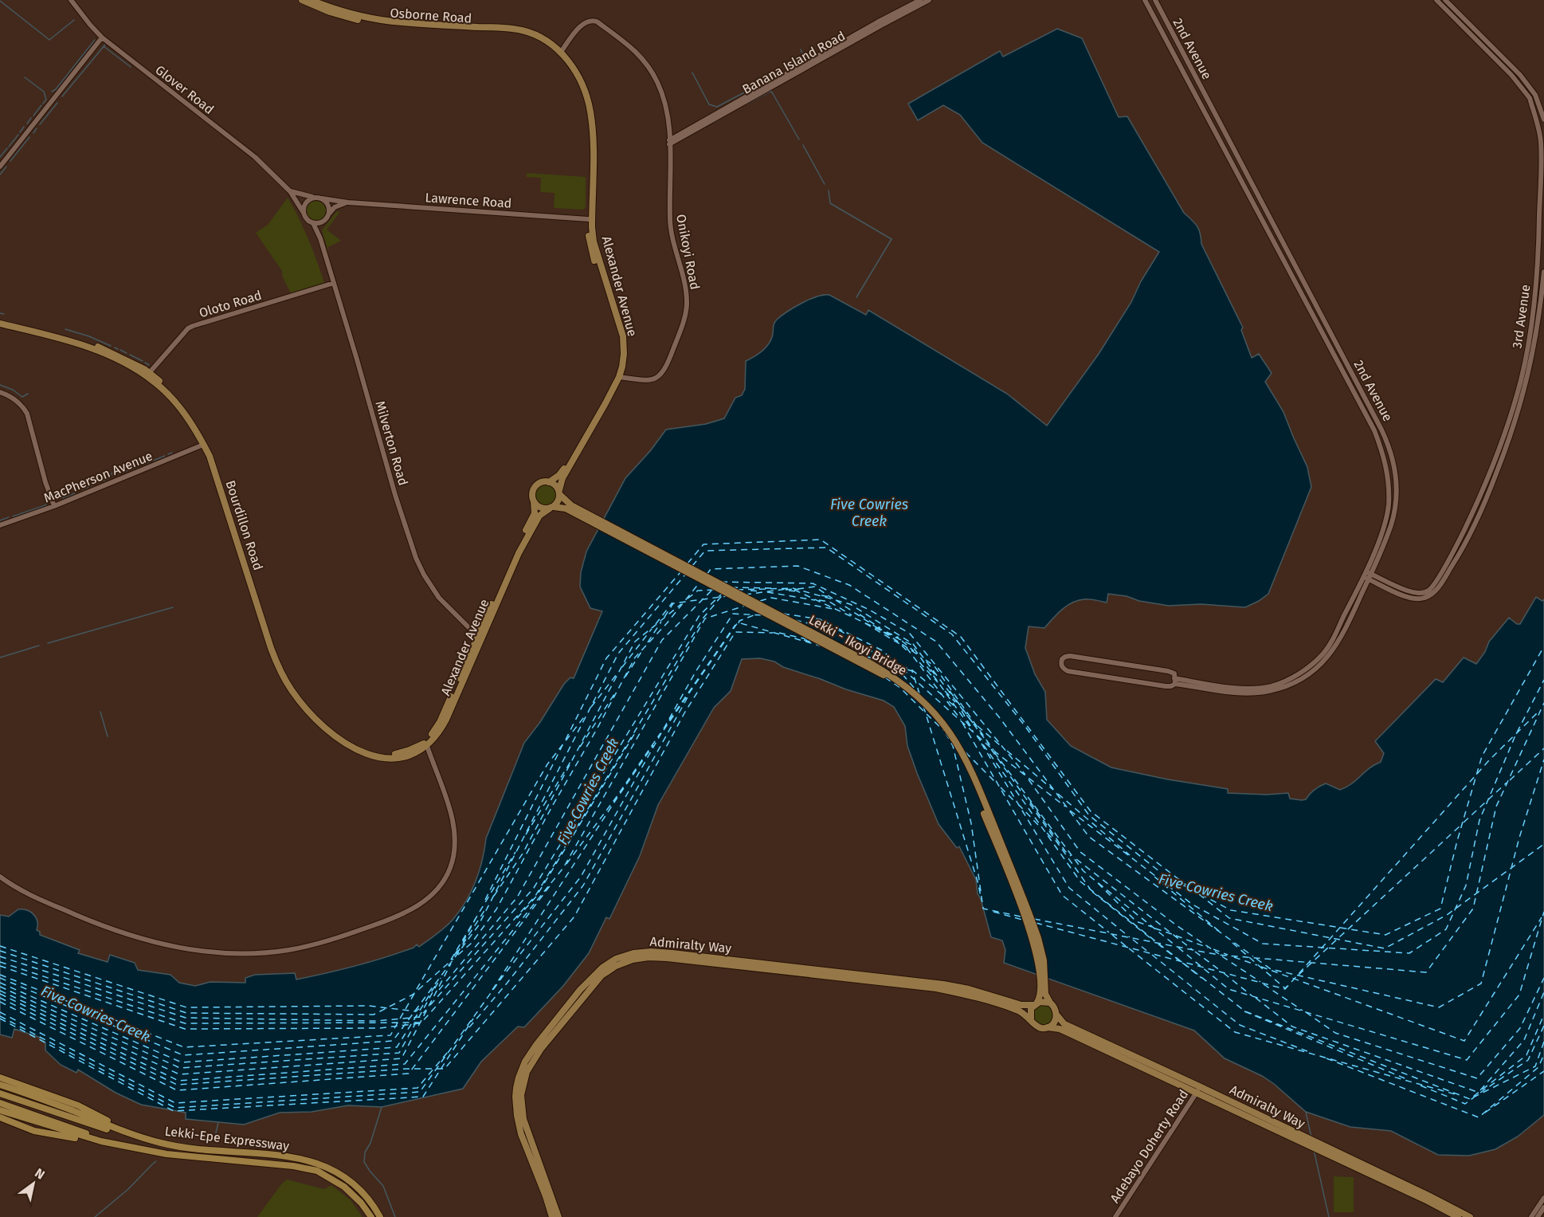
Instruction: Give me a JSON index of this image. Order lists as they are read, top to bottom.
{
  "streets": {
    "highway": ["Lekki-Epe Expressway"],
    "main road": [
      "Osborne Road",
      "Alexander Avenue",
      "Bourdillon Road",
      "Lekki - Ikoyi Bridge",
      "Admiralty Way"
    ],
    "street": [
      "2nd Avenue",
      "Banana Island Road",
      "Glover Road",
      "Lawrence Road",
      "Onikoyi Road",
      "Oloto Road",
      "3rd Avenue",
      "Milverton Road",
      "MacPherson Avenue",
      "Adebayo Doherty Road"
    ]
  },
  "crossings": [
    ["Osborne Road", "Alexander Avenue"],
    ["2nd Avenue", "3rd Avenue"],
    ["Banana Island Road", "Onikoyi Road"],
    ["Glover Road", "Lawrence Road"],
    ["Glover Road", "Milverton Road"],
    ["Lawrence Road", "Alexander Avenue"],
    ["Lawrence Road", "Milverton Road"],
    ["Onikoyi Road", "Alexander Avenue"],
    ["Alexander Avenue", "Milverton Road"],
    ["Alexander Avenue", "Bourdillon Road"],
    ["Oloto Road", "Milverton Road"],
    ["Oloto Road", "Bourdillon Road"],
    ["MacPherson Avenue", "Bourdillon Road"],
    ["Admiralty Way", "Adebayo Doherty Road"]
  ],
  "water": ["Five Cowries Creek"],
  "north": "top right"
}
